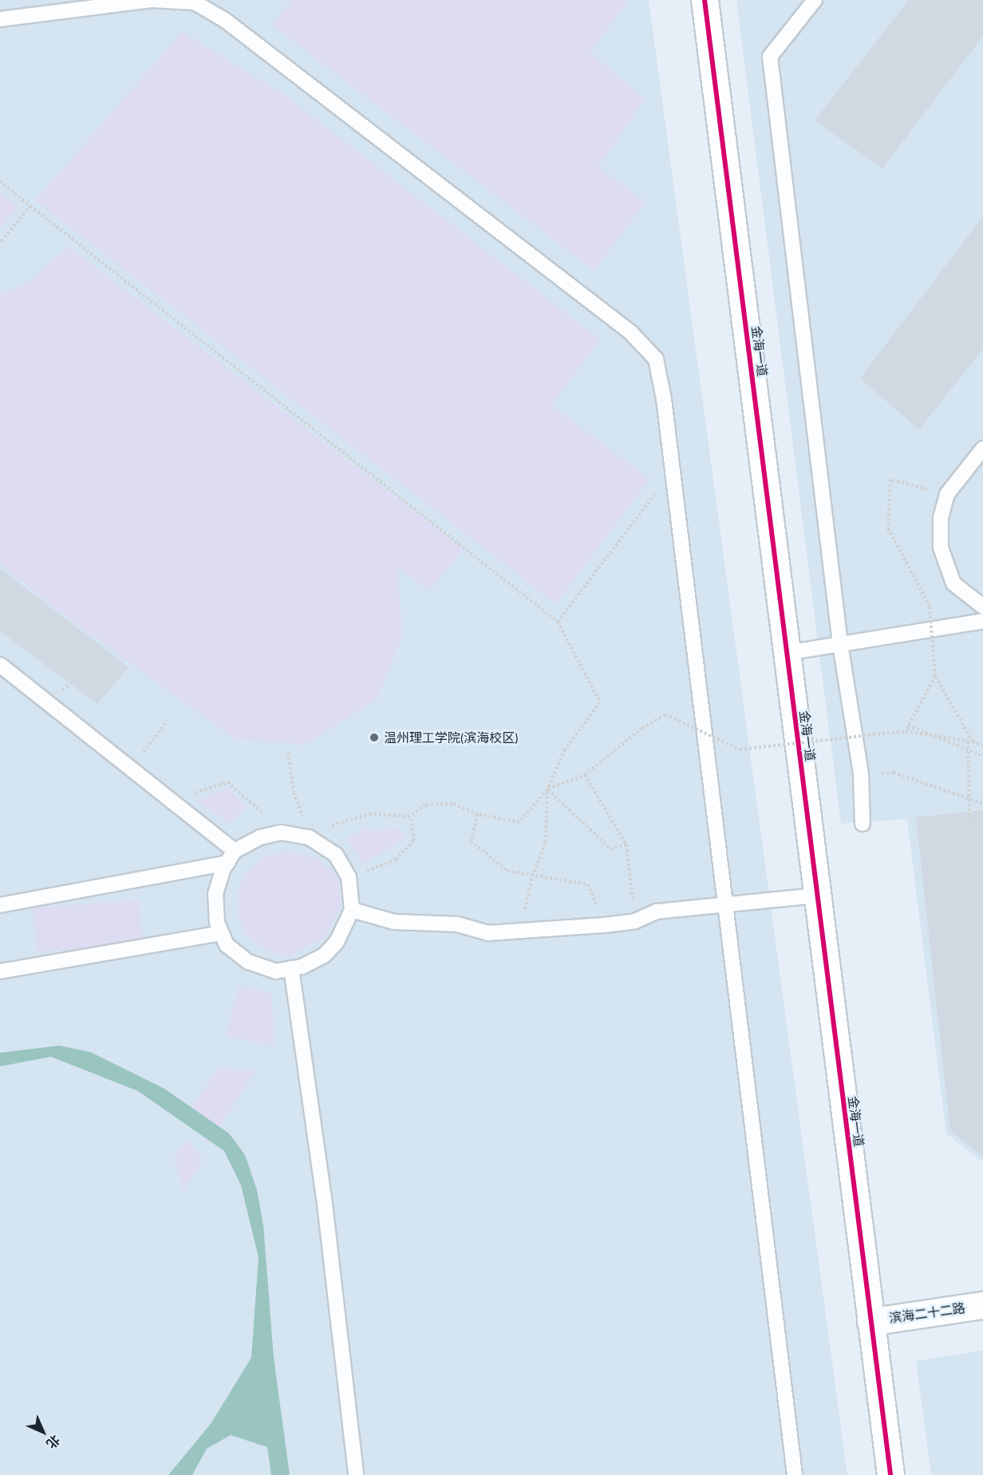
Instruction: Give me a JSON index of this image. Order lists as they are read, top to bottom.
{
  "streets": {
    "street": ["金海一道", "滨海二十二路"]
  },
  "crossings": [
    ["金海一道", "滨海二十二路"]
  ],
  "places": ["温州理工学院(滨海校区)"],
  "north": "bottom right"
}
